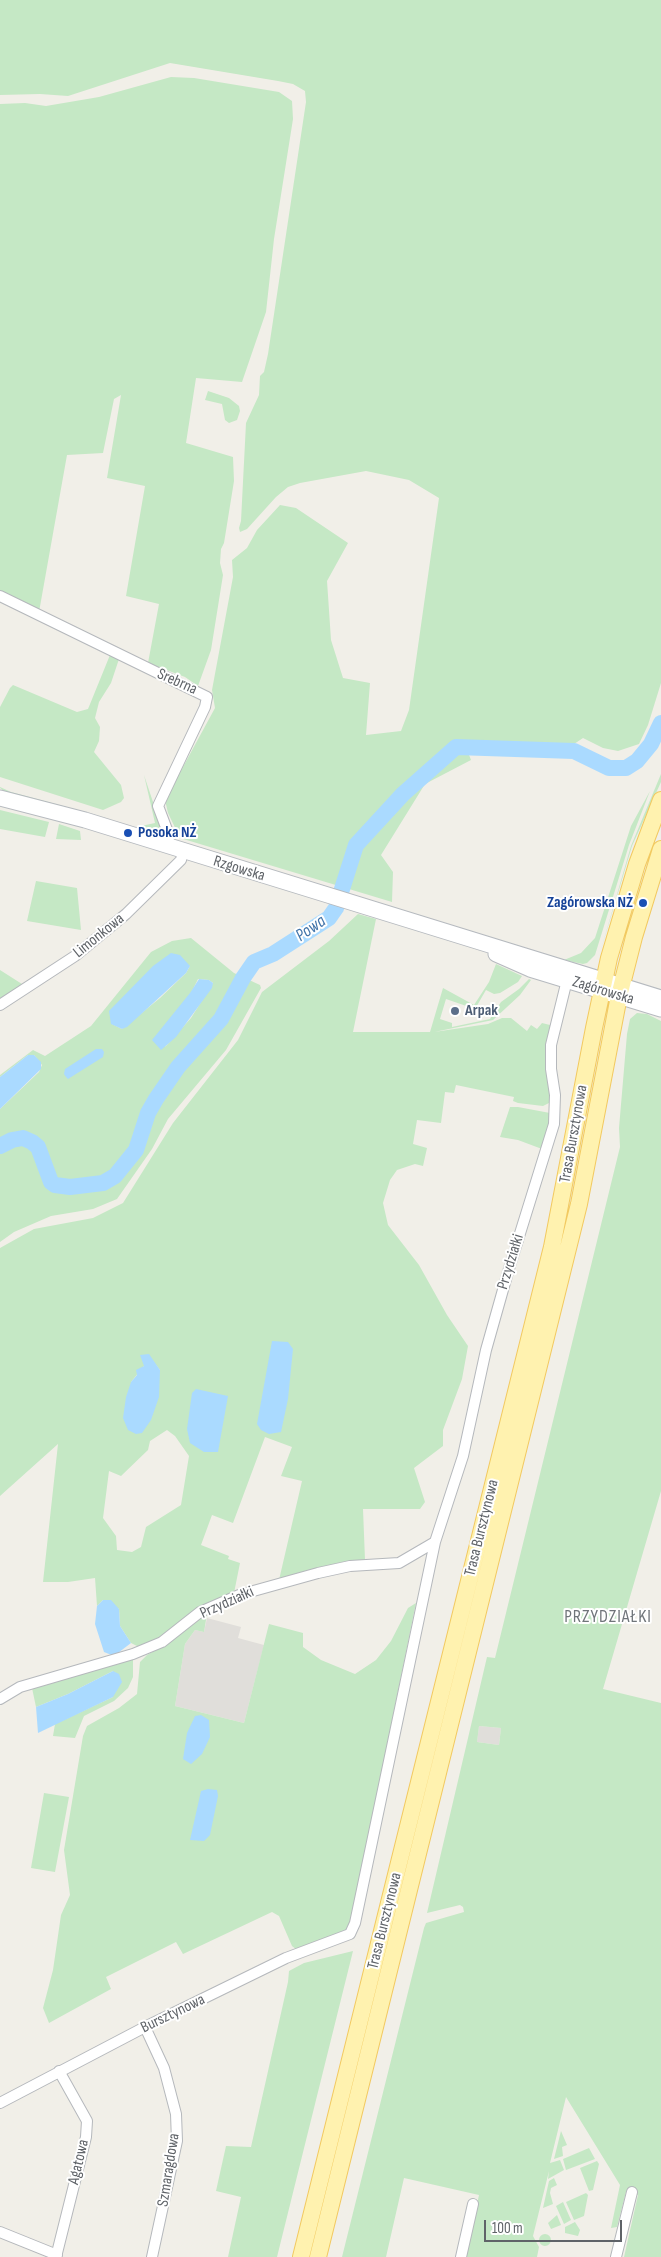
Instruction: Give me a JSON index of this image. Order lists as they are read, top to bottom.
{
  "streets": {
    "main road": ["Trasa Bursztynowa"],
    "street": [
      "Srebrna",
      "Rzgowska",
      "Limonkowa",
      "Zagórowska",
      "Przydziałki",
      "Bursztynowa",
      "Agatowa",
      "Szmaragdowa"
    ]
  },
  "crossings": [
    ["Srebrna", "Rzgowska"],
    ["Rzgowska", "Limonkowa"],
    ["Rzgowska", "Zagórowska"],
    ["Zagórowska", "Trasa Bursztynowa"],
    ["Zagórowska", "Przydziałki"],
    ["Przydziałki", "Bursztynowa"],
    ["Bursztynowa", "Agatowa"],
    ["Bursztynowa", "Szmaragdowa"]
  ],
  "districts": ["PRZYDZIAŁKI"],
  "water": ["Powa"],
  "places": ["Posoka NŻ", "Zagórowska NŻ", "Arpak"],
  "scale_bar": "100 m"
}
